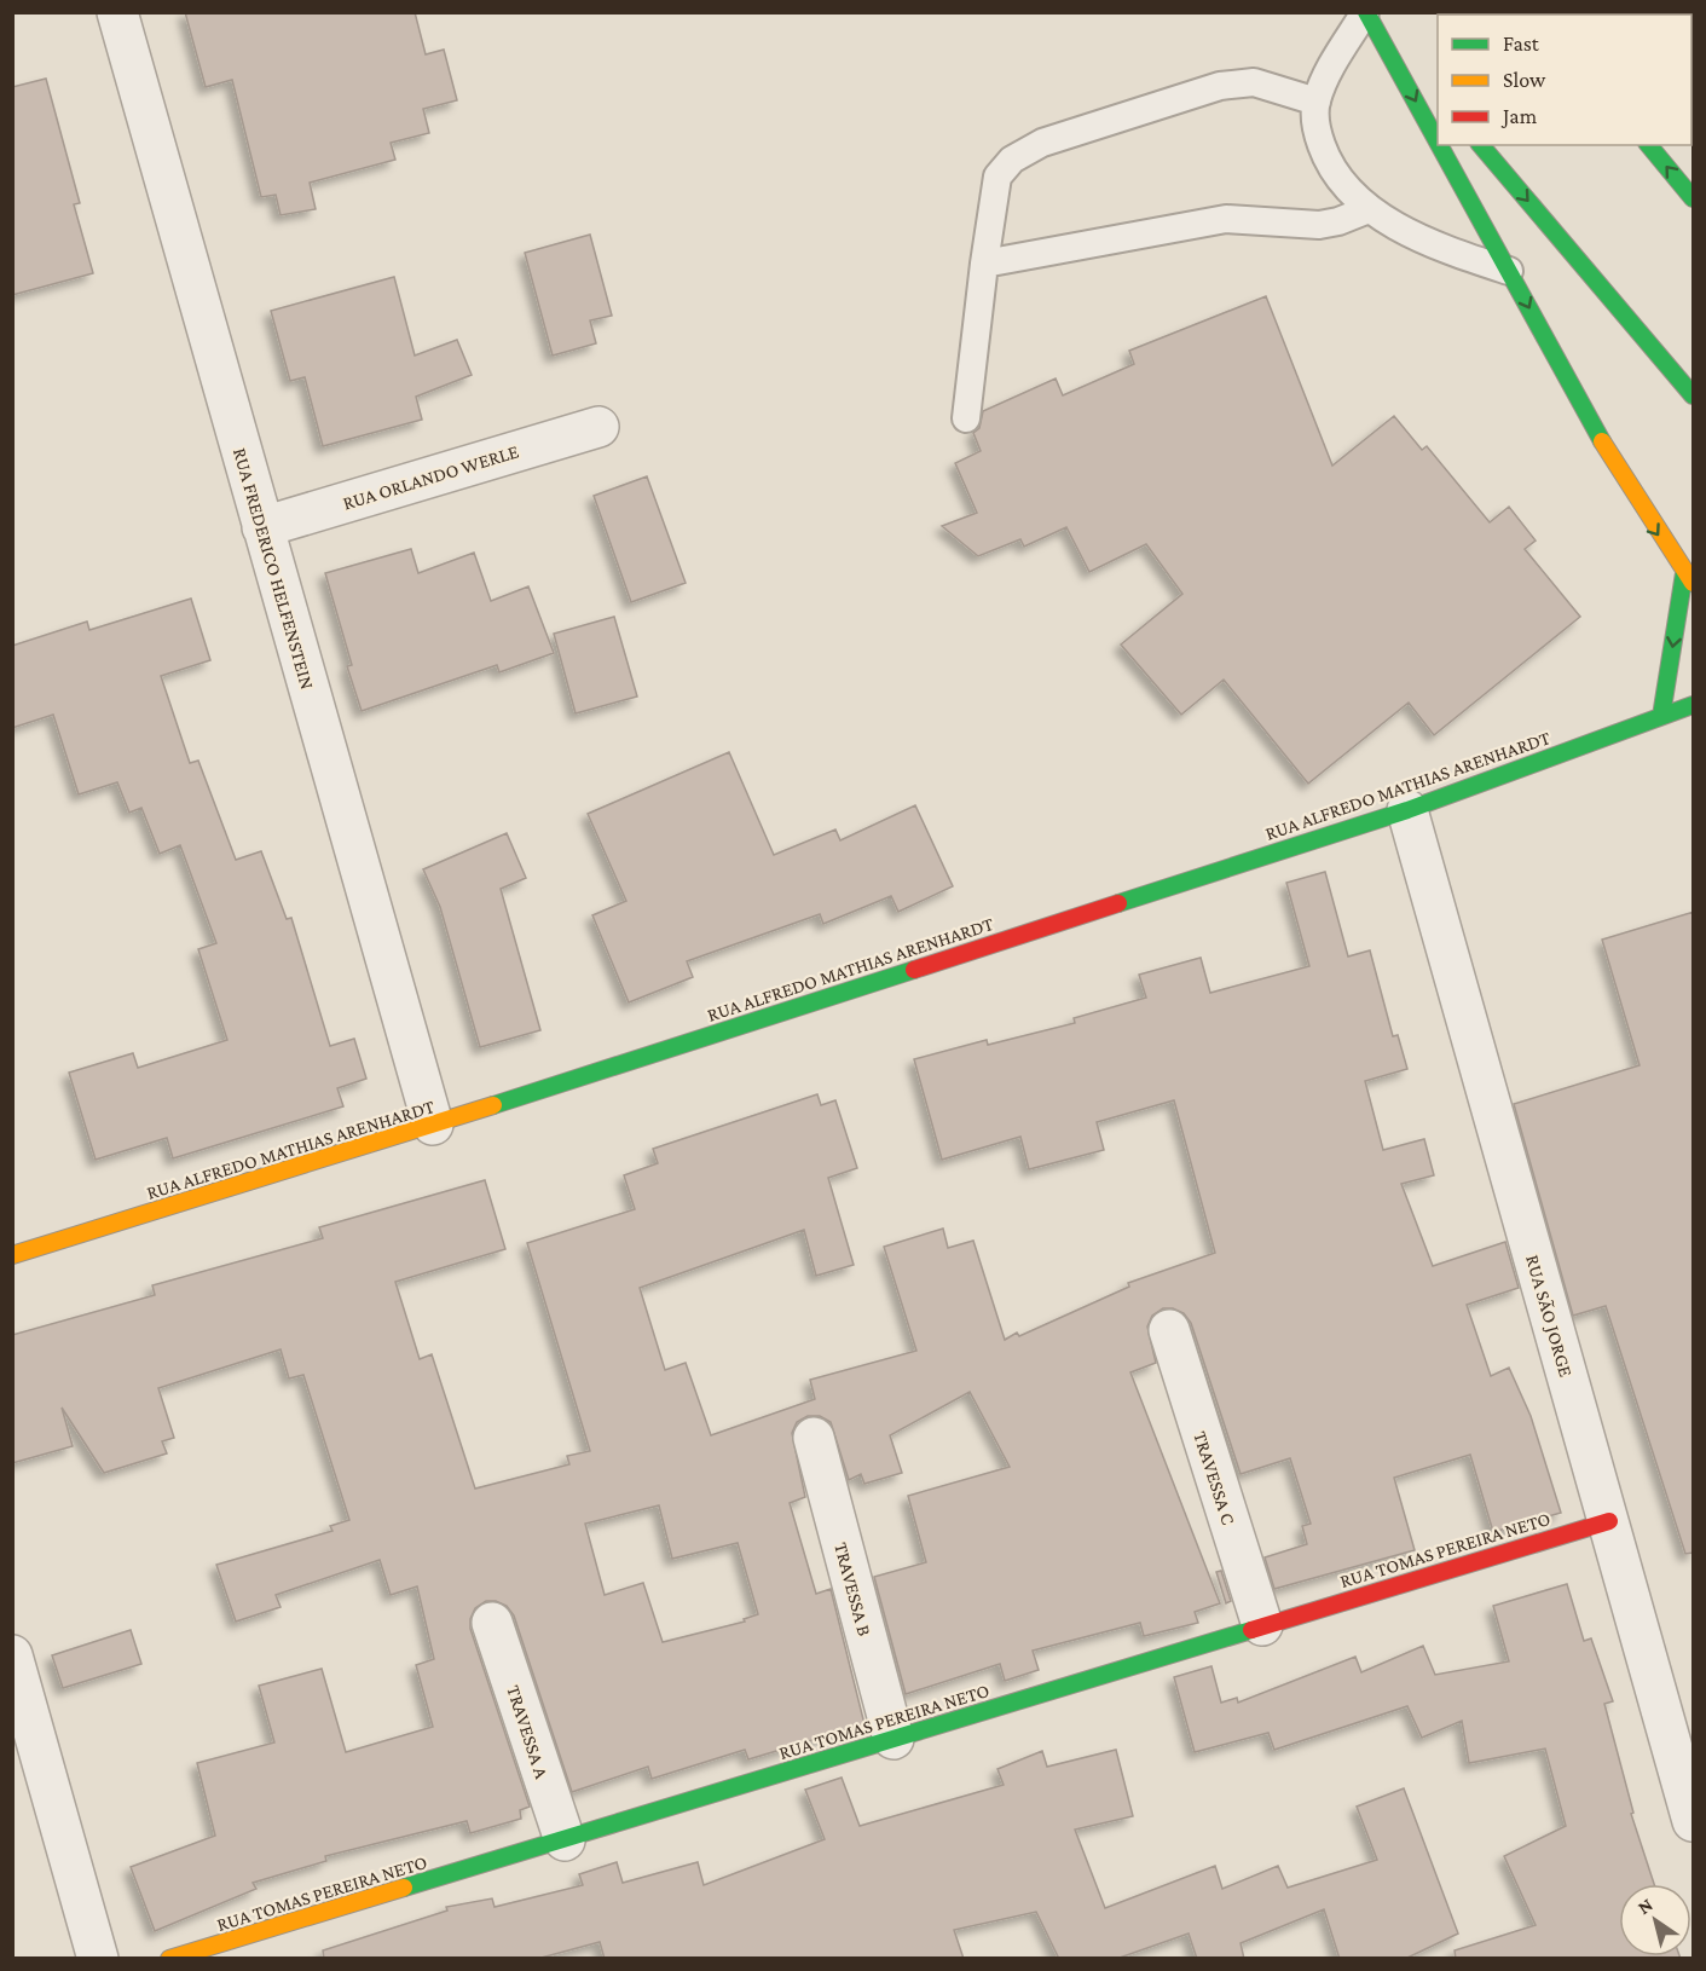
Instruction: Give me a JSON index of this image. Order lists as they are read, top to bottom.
{
  "streets": {
    "main road": ["RUA ALFREDO MATHIAS ARENHARDT", "RUA TOMAS PEREIRA NETO"],
    "street": [
      "RUA ORLANDO WERLE",
      "RUA FREDERICO HELFENSTEIN",
      "RUA SÃO JORGE",
      "TRAVESSA C",
      "TRAVESSA B",
      "TRAVESSA A"
    ]
  },
  "crossings": [
    ["RUA ORLANDO WERLE", "RUA FREDERICO HELFENSTEIN"],
    ["RUA FREDERICO HELFENSTEIN", "RUA ALFREDO MATHIAS ARENHARDT"],
    ["RUA ALFREDO MATHIAS ARENHARDT", "RUA SÃO JORGE"],
    ["RUA SÃO JORGE", "RUA TOMAS PEREIRA NETO"],
    ["TRAVESSA C", "RUA TOMAS PEREIRA NETO"],
    ["RUA TOMAS PEREIRA NETO", "TRAVESSA B"],
    ["RUA TOMAS PEREIRA NETO", "TRAVESSA A"]
  ],
  "legend": ["Fast", "Slow", "Jam"],
  "north": "top left"
}
